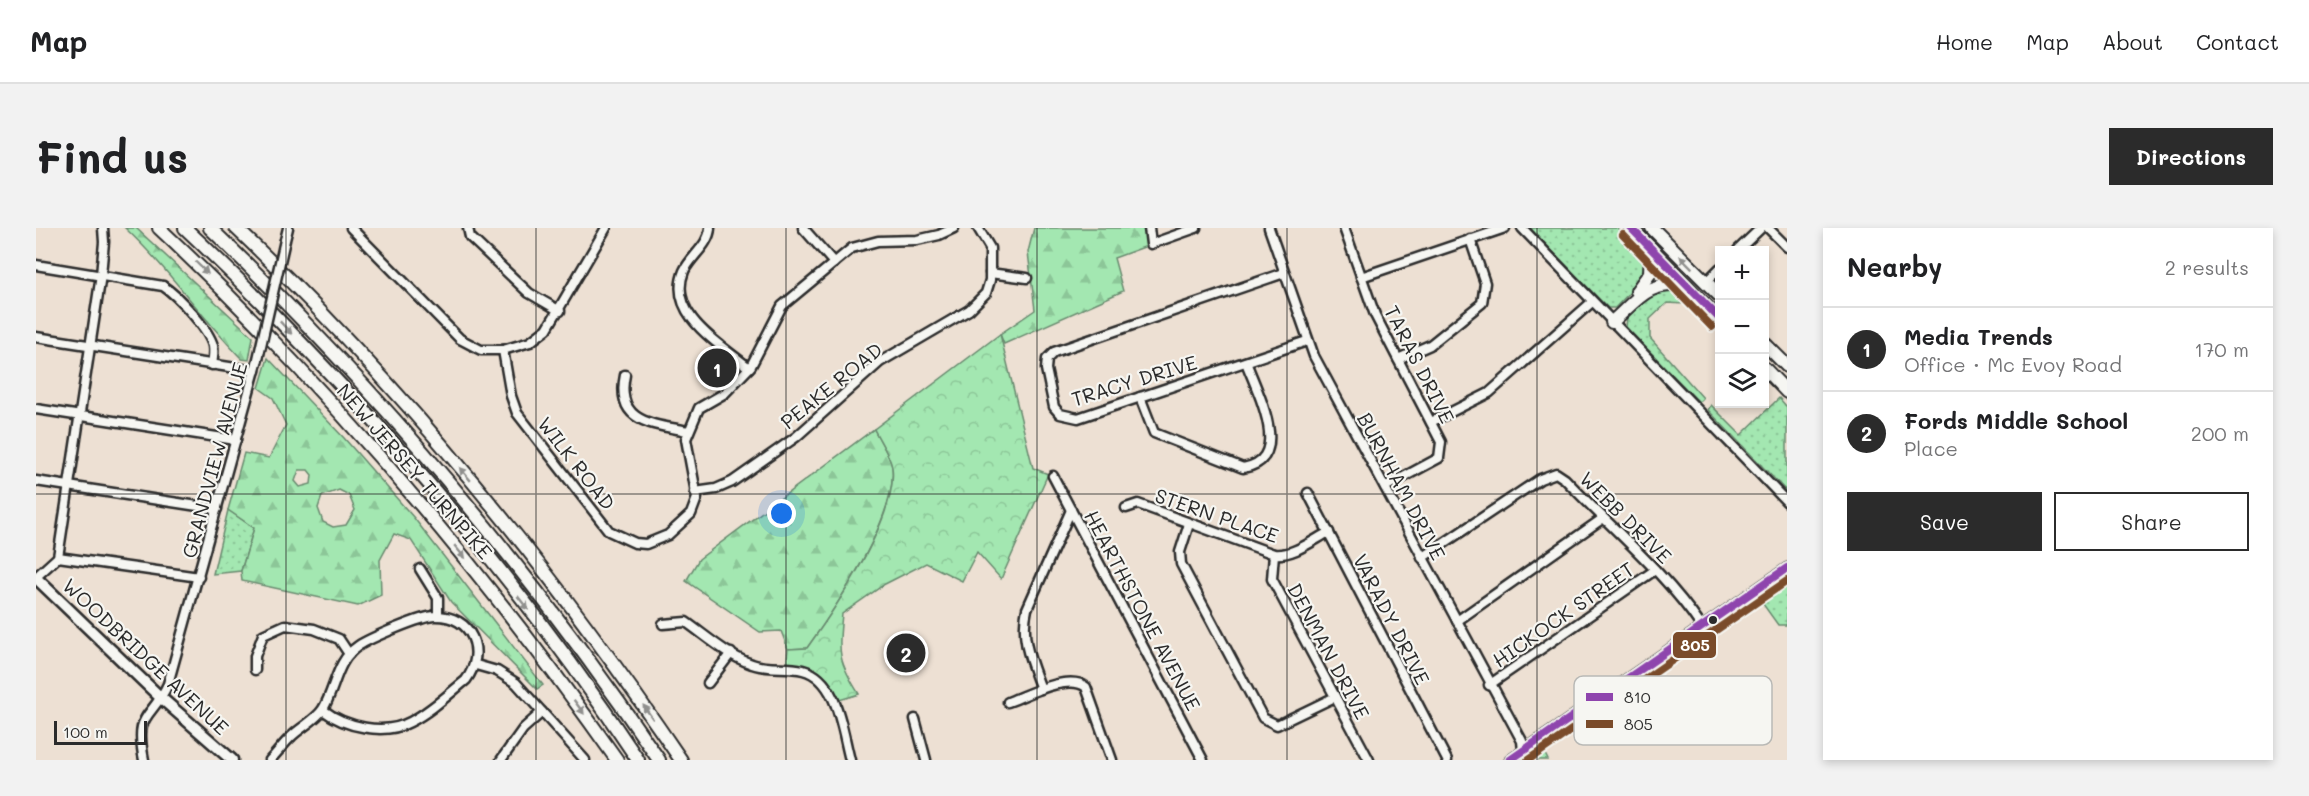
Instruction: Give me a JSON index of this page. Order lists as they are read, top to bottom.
{
  "streets": {
    "highway": ["NEW JERSEY TURNPIKE"],
    "main road": ["WOODBRIDGE AVENUE"],
    "street": [
      "TARAS DRIVE",
      "TRACY DRIVE",
      "PEAKE ROAD",
      "GRANDVIEW AVENUE",
      "WILK ROAD",
      "BURNHAM DRIVE",
      "STERN PLACE",
      "WEBB DRIVE",
      "HEARTHSTONE AVENUE",
      "HICKOCK STREET",
      "VARADY DRIVE",
      "DENMAN DRIVE"
    ]
  },
  "crossings": [
    ["TARAS DRIVE", "BURNHAM DRIVE"],
    ["TRACY DRIVE", "BURNHAM DRIVE"],
    ["PEAKE ROAD", "WILK ROAD"],
    ["GRANDVIEW AVENUE", "WOODBRIDGE AVENUE"],
    ["BURNHAM DRIVE", "WEBB DRIVE"],
    ["BURNHAM DRIVE", "HICKOCK STREET"],
    ["STERN PLACE", "VARADY DRIVE"],
    ["STERN PLACE", "DENMAN DRIVE"],
    ["WEBB DRIVE", "HICKOCK STREET"]
  ],
  "lines": ["transit line 810", "transit line 805"],
  "legend": ["810", "805"],
  "scale_bar": "100 m",
  "page": {
    "header": "Map",
    "nav": [
      "Home",
      "Map",
      "About",
      "Contact"
    ],
    "buttons": [
      "Directions",
      ["Save", "Share"]
    ],
    "title": "Find us",
    "heading": ["Nearby", "2 results"],
    "map_buttons": ["+", "−"],
    "list": [
      {
        "mark": "1",
        "name": "Media Trends",
        "note": "Office · Mc Evoy Road",
        "value": "170 m"
      },
      {
        "mark": "2",
        "name": "Fords Middle School",
        "note": "Place",
        "value": "200 m"
      }
    ],
    "pins": ["1", "2"],
    "scale": "100 m"
  }
}
